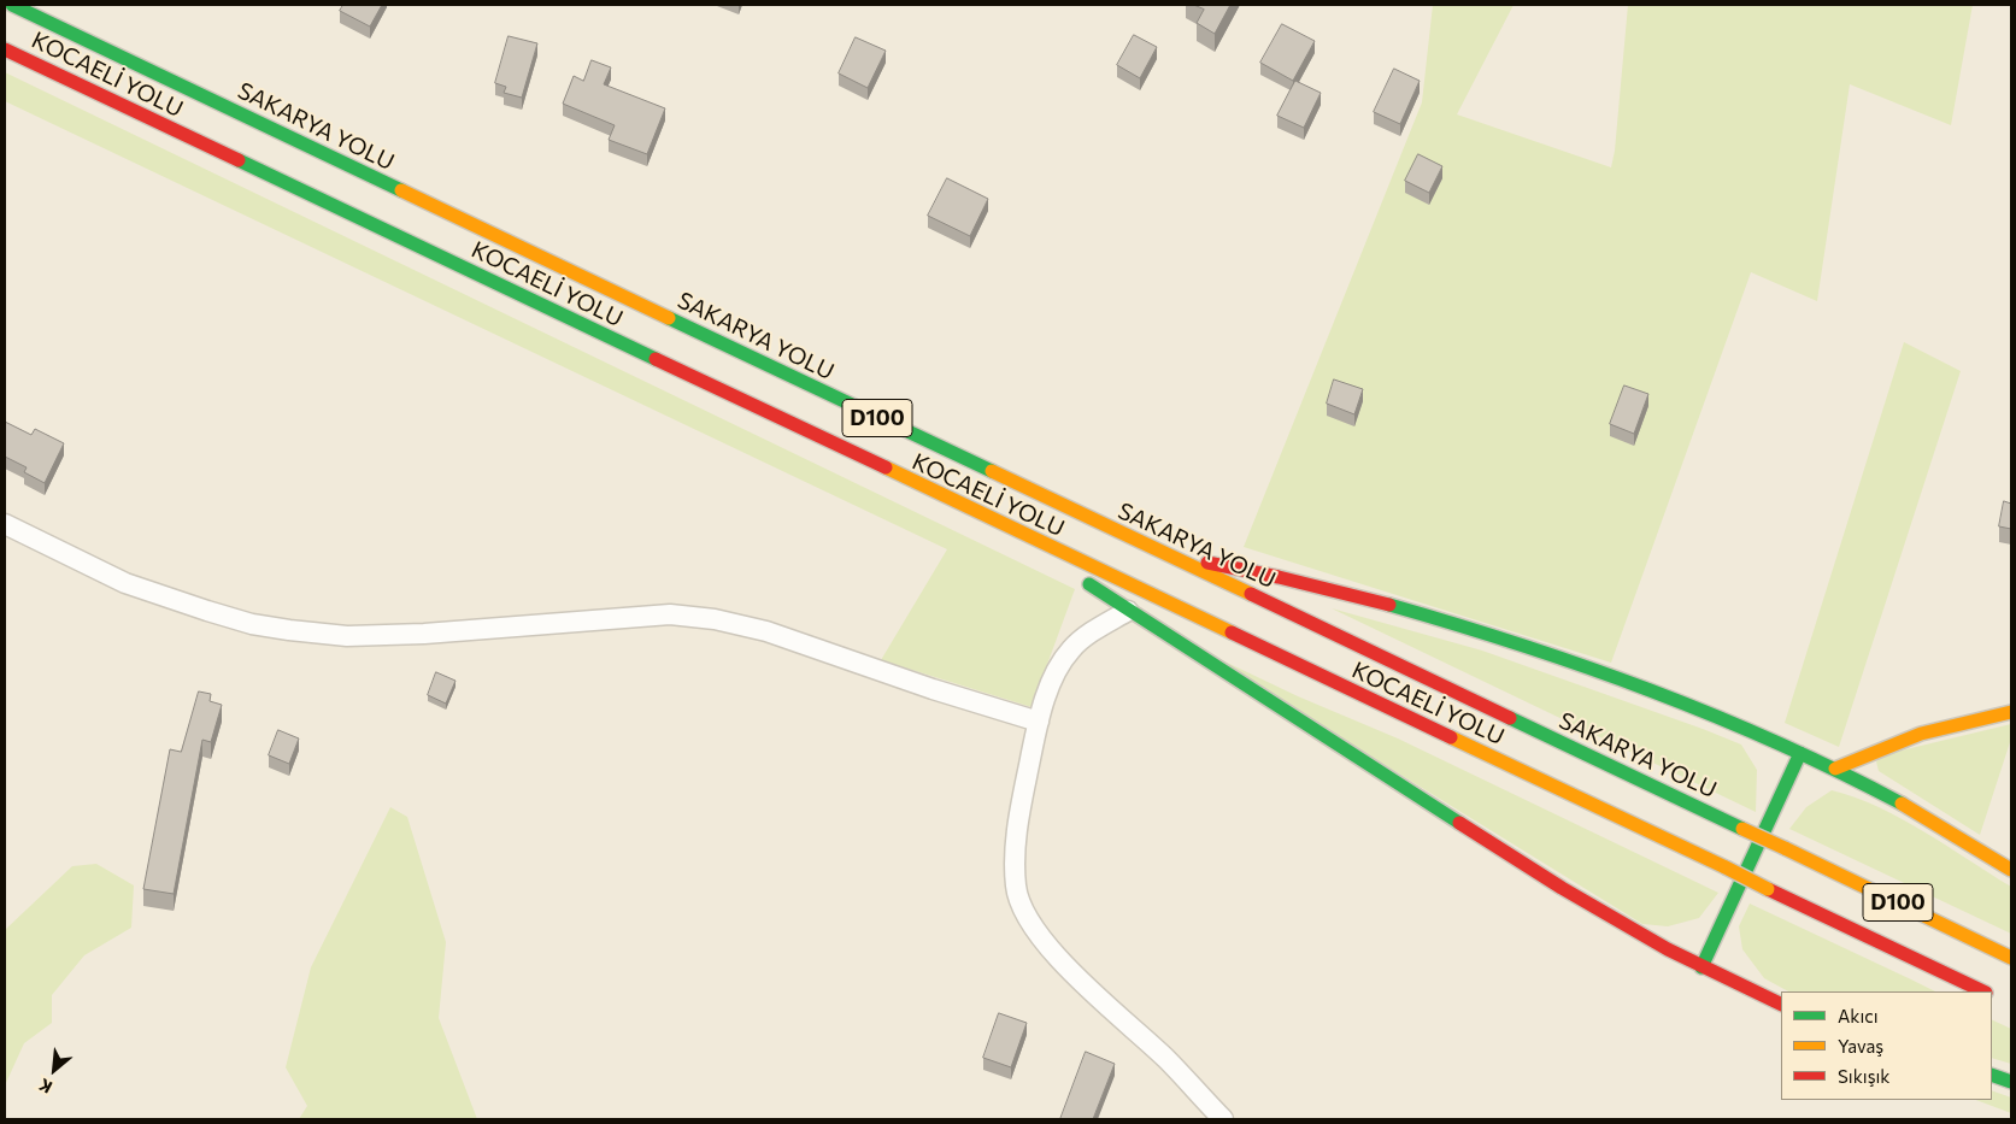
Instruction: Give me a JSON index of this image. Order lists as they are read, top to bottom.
{
  "streets": {
    "main road": ["KOCAELİ YOLU", "SAKARYA YOLU", "D100"]
  },
  "legend": ["Akıcı", "Yavaş", "Sıkışık"],
  "north": "bottom left"
}
